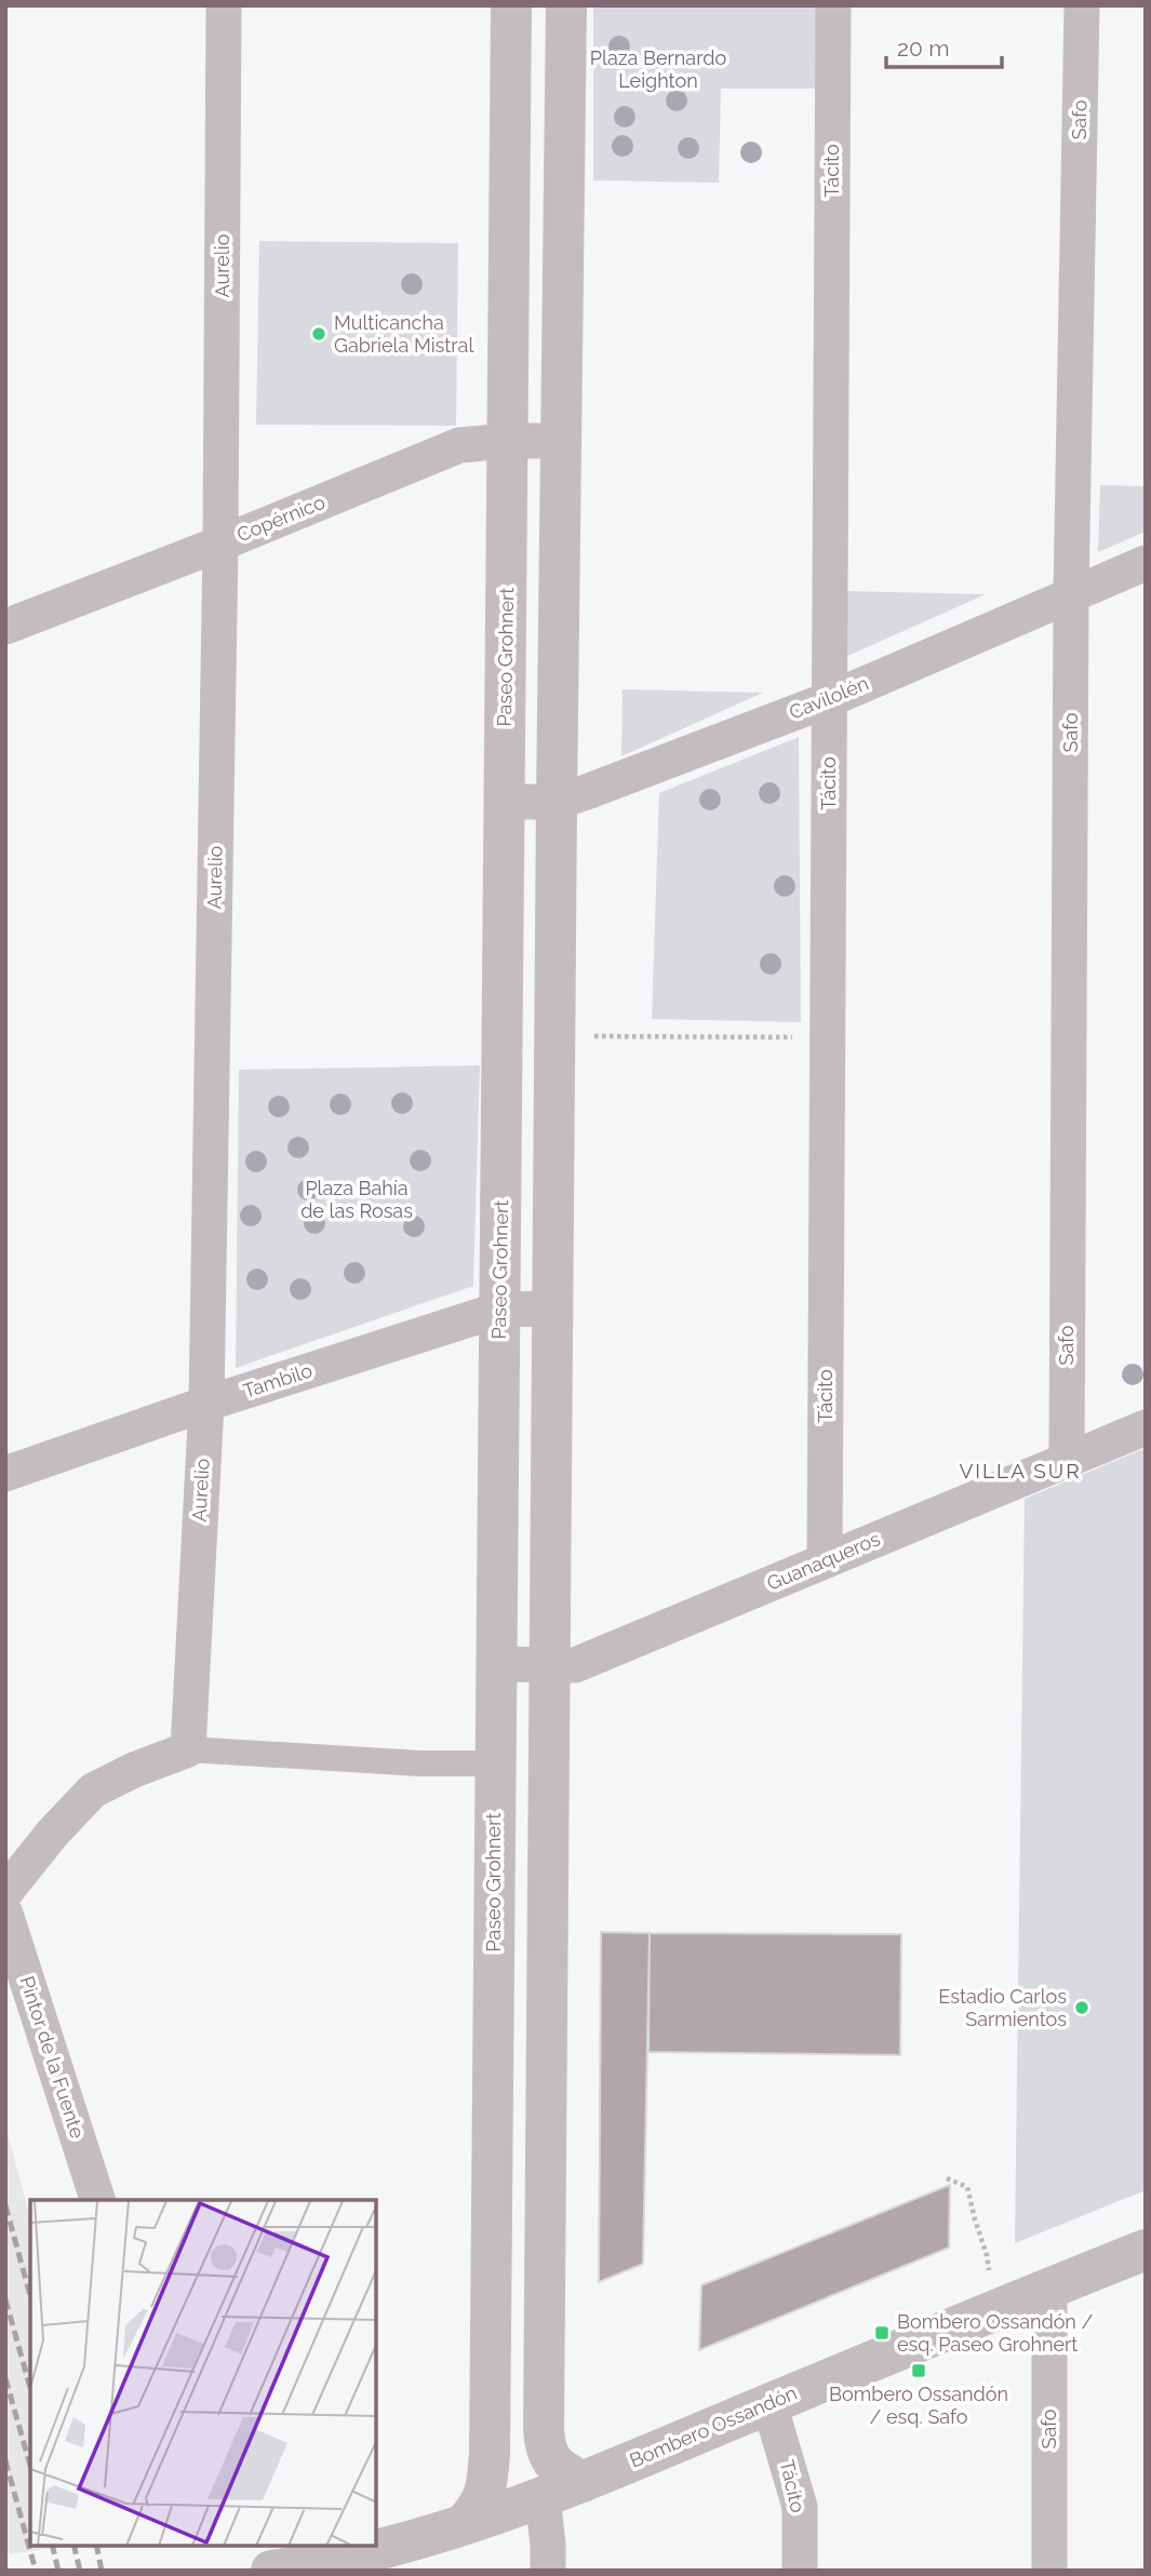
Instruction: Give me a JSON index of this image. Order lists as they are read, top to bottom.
{
  "streets": {
    "street": [
      "Safo",
      "Tácito",
      "Aurelio",
      "Copérnico",
      "Paseo Grohnert",
      "Cavilolén",
      "Tambilo",
      "Guanaqueros",
      "Pintor de la Fuente",
      "Bombero Ossandón"
    ]
  },
  "crossings": [
    ["Safo", "Cavilolén"],
    ["Safo", "Guanaqueros"],
    ["Safo", "Bombero Ossandón"],
    ["Tácito", "Cavilolén"],
    ["Tácito", "Guanaqueros"],
    ["Tácito", "Bombero Ossandón"],
    ["Aurelio", "Copérnico"],
    ["Aurelio", "Tambilo"],
    ["Copérnico", "Paseo Grohnert"],
    ["Paseo Grohnert", "Cavilolén"],
    ["Paseo Grohnert", "Tambilo"],
    ["Paseo Grohnert", "Guanaqueros"],
    ["Paseo Grohnert", "Bombero Ossandón"]
  ],
  "districts": ["VILLA SUR"],
  "parks": ["Plaza Bernardo Leighton", "Plaza Bahía de las Rosas"],
  "places": {
    "other": ["Multicancha Gabriela Mistral", "Estadio Carlos Sarmientos"],
    "transit": ["Bombero Ossandón / esq. Paseo Grohnert", "Bombero Ossandón / esq. Safo"]
  },
  "scale_bar": "20 m"
}
